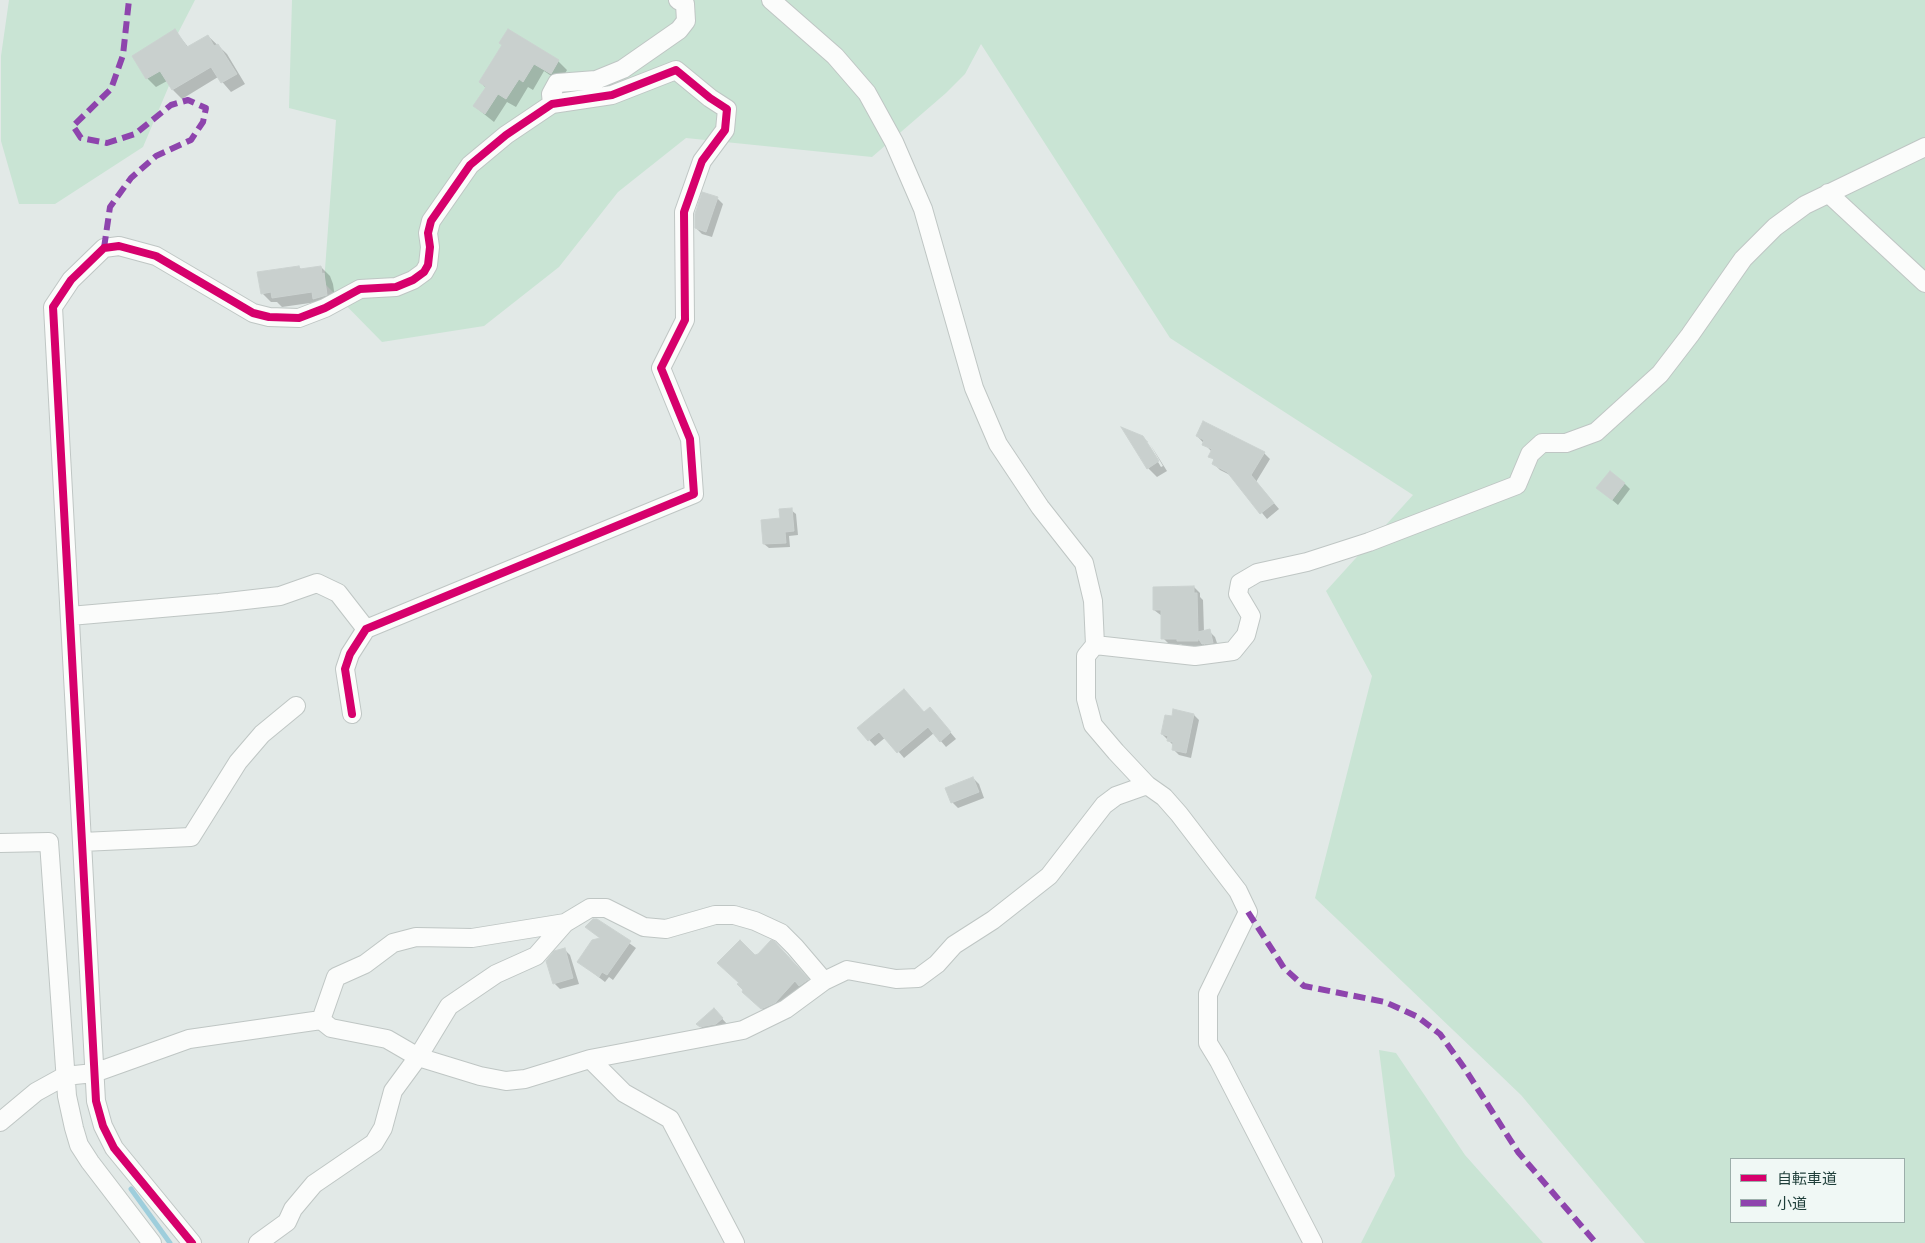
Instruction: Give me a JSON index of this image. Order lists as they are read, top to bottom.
{
  "legend": ["自転車道", "小道"]
}
